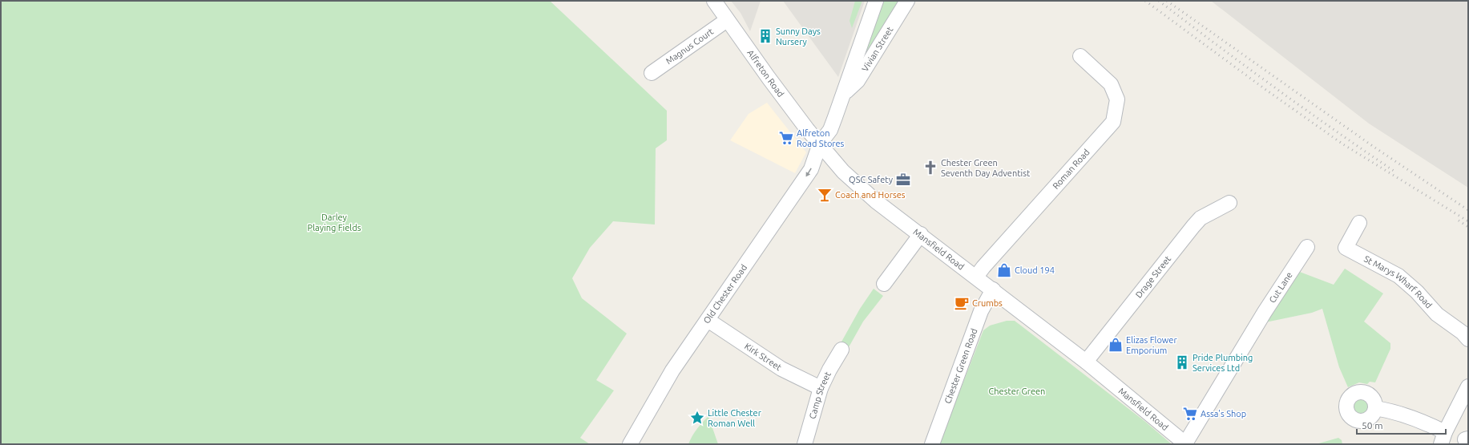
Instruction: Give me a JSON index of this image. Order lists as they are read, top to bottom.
{
  "streets": {
    "street": [
      "Magnus Court",
      "Vivian Street",
      "Alfreton Road",
      "Roman Road",
      "Mansfield Road",
      "Drage Street",
      "St Marys Wharf Road",
      "Cut Lane",
      "Old Chester Road",
      "Kirk Street",
      "Chester Green Road",
      "Camp Street"
    ]
  },
  "crossings": [
    ["Magnus Court", "Alfreton Road"],
    ["Alfreton Road", "Mansfield Road"],
    ["Alfreton Road", "Old Chester Road"],
    ["Roman Road", "Mansfield Road"],
    ["Mansfield Road", "Drage Street"],
    ["Mansfield Road", "Cut Lane"],
    ["Mansfield Road", "Old Chester Road"],
    ["Mansfield Road", "Chester Green Road"],
    ["Old Chester Road", "Kirk Street"],
    ["Kirk Street", "Camp Street"]
  ],
  "one_way": ["Old Chester Road"],
  "parks": ["Darley Playing Fields", "Chester Green"],
  "places": {
    "building": ["Sunny Days Nursery", "Pride Plumbing Services Ltd"],
    "supermarket": ["Alfreton Road Stores", "Assa's Shop"],
    "church": ["Chester Green Seventh Day Adventist"],
    "office": ["QSC Safety"],
    "bar": ["Coach and Horses"],
    "shop": ["Cloud 194", "Elizas Flower Emporium"],
    "cafe": ["Crumbs"],
    "place": ["Little Chester Roman Well"]
  },
  "scale_bar": "50 m"
}
